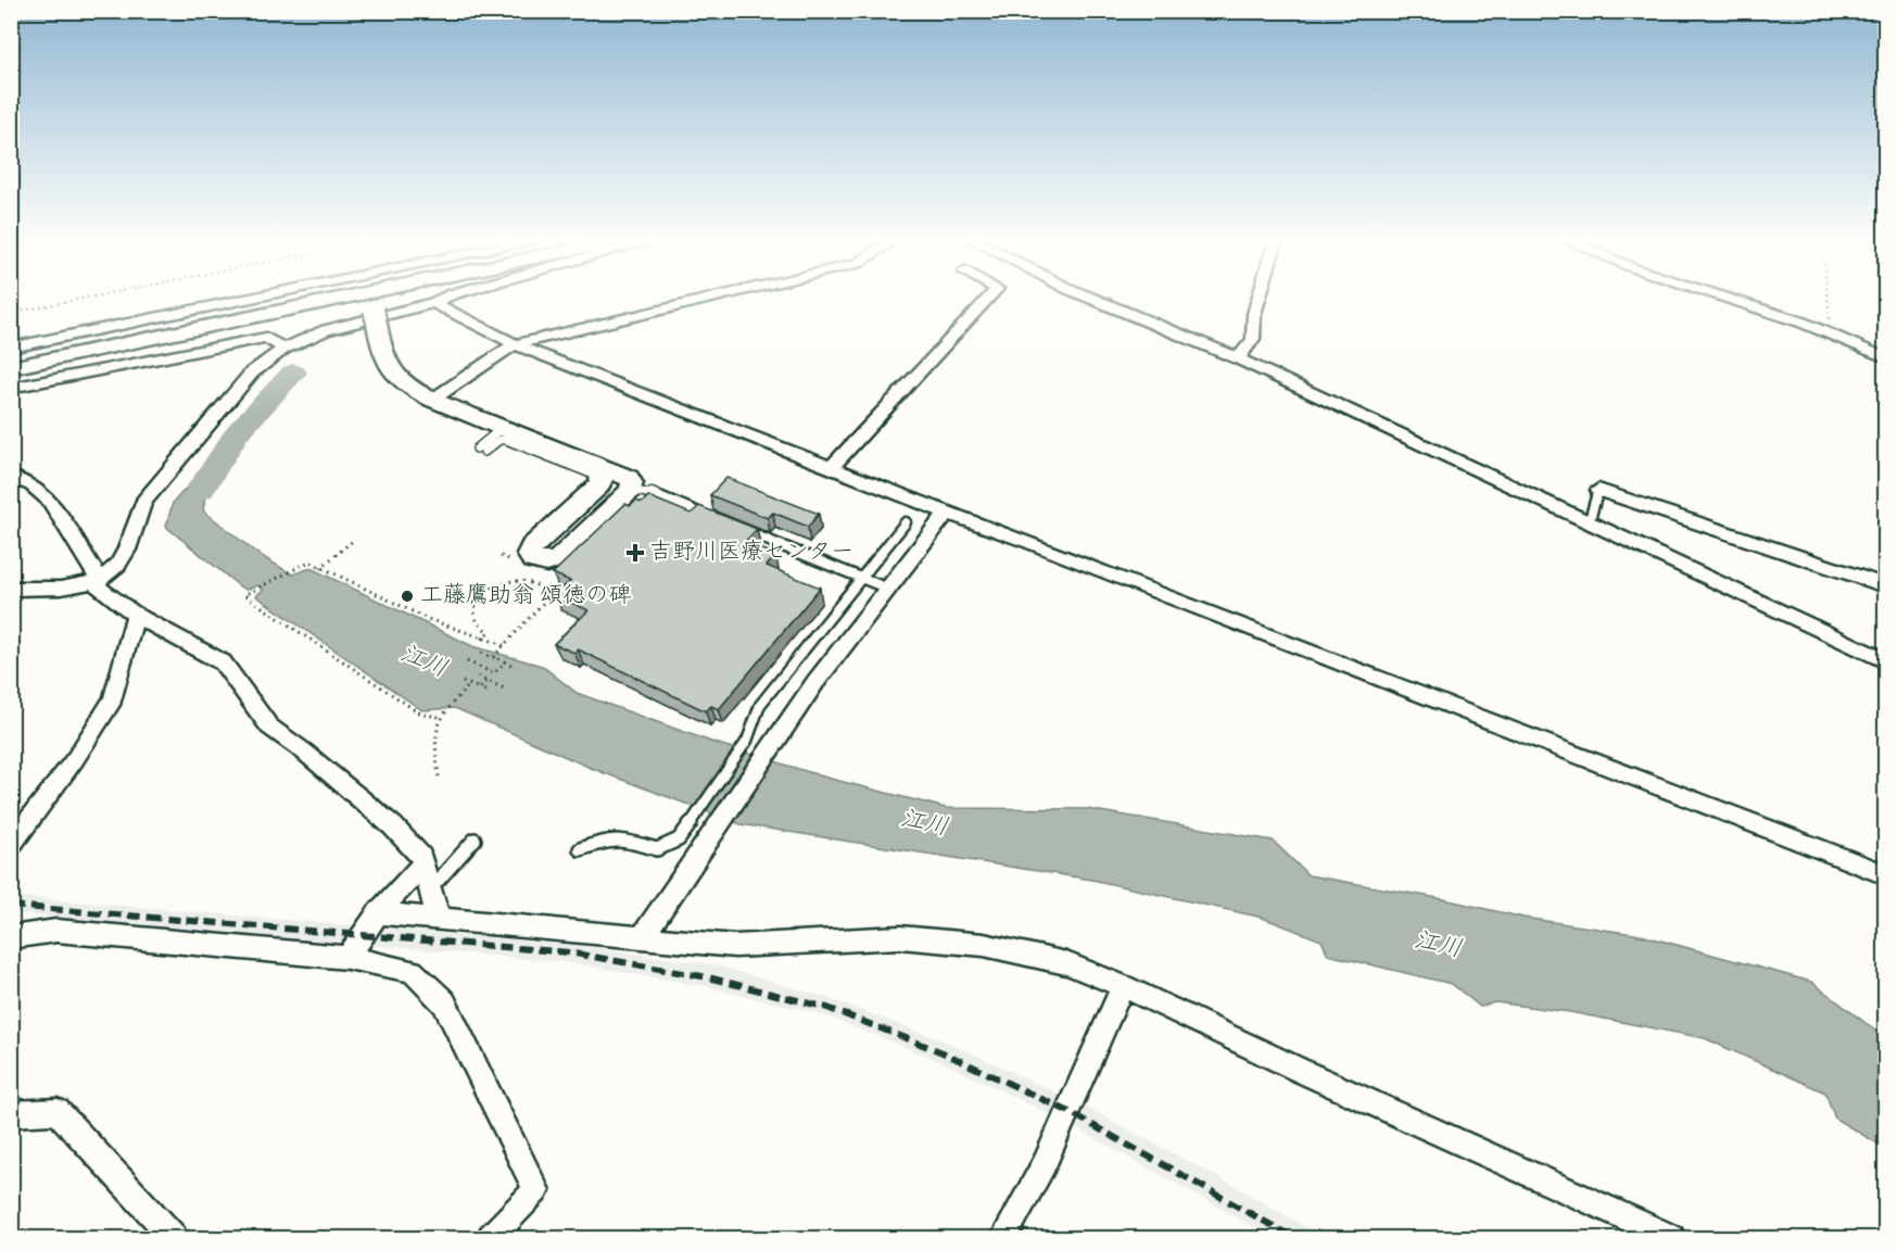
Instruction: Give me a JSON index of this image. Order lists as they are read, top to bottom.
{
  "water": ["江川"],
  "places": {
    "health": ["吉野川医療センター"],
    "other": ["工藤鷹助翁 頌徳の碑"]
  }
}
